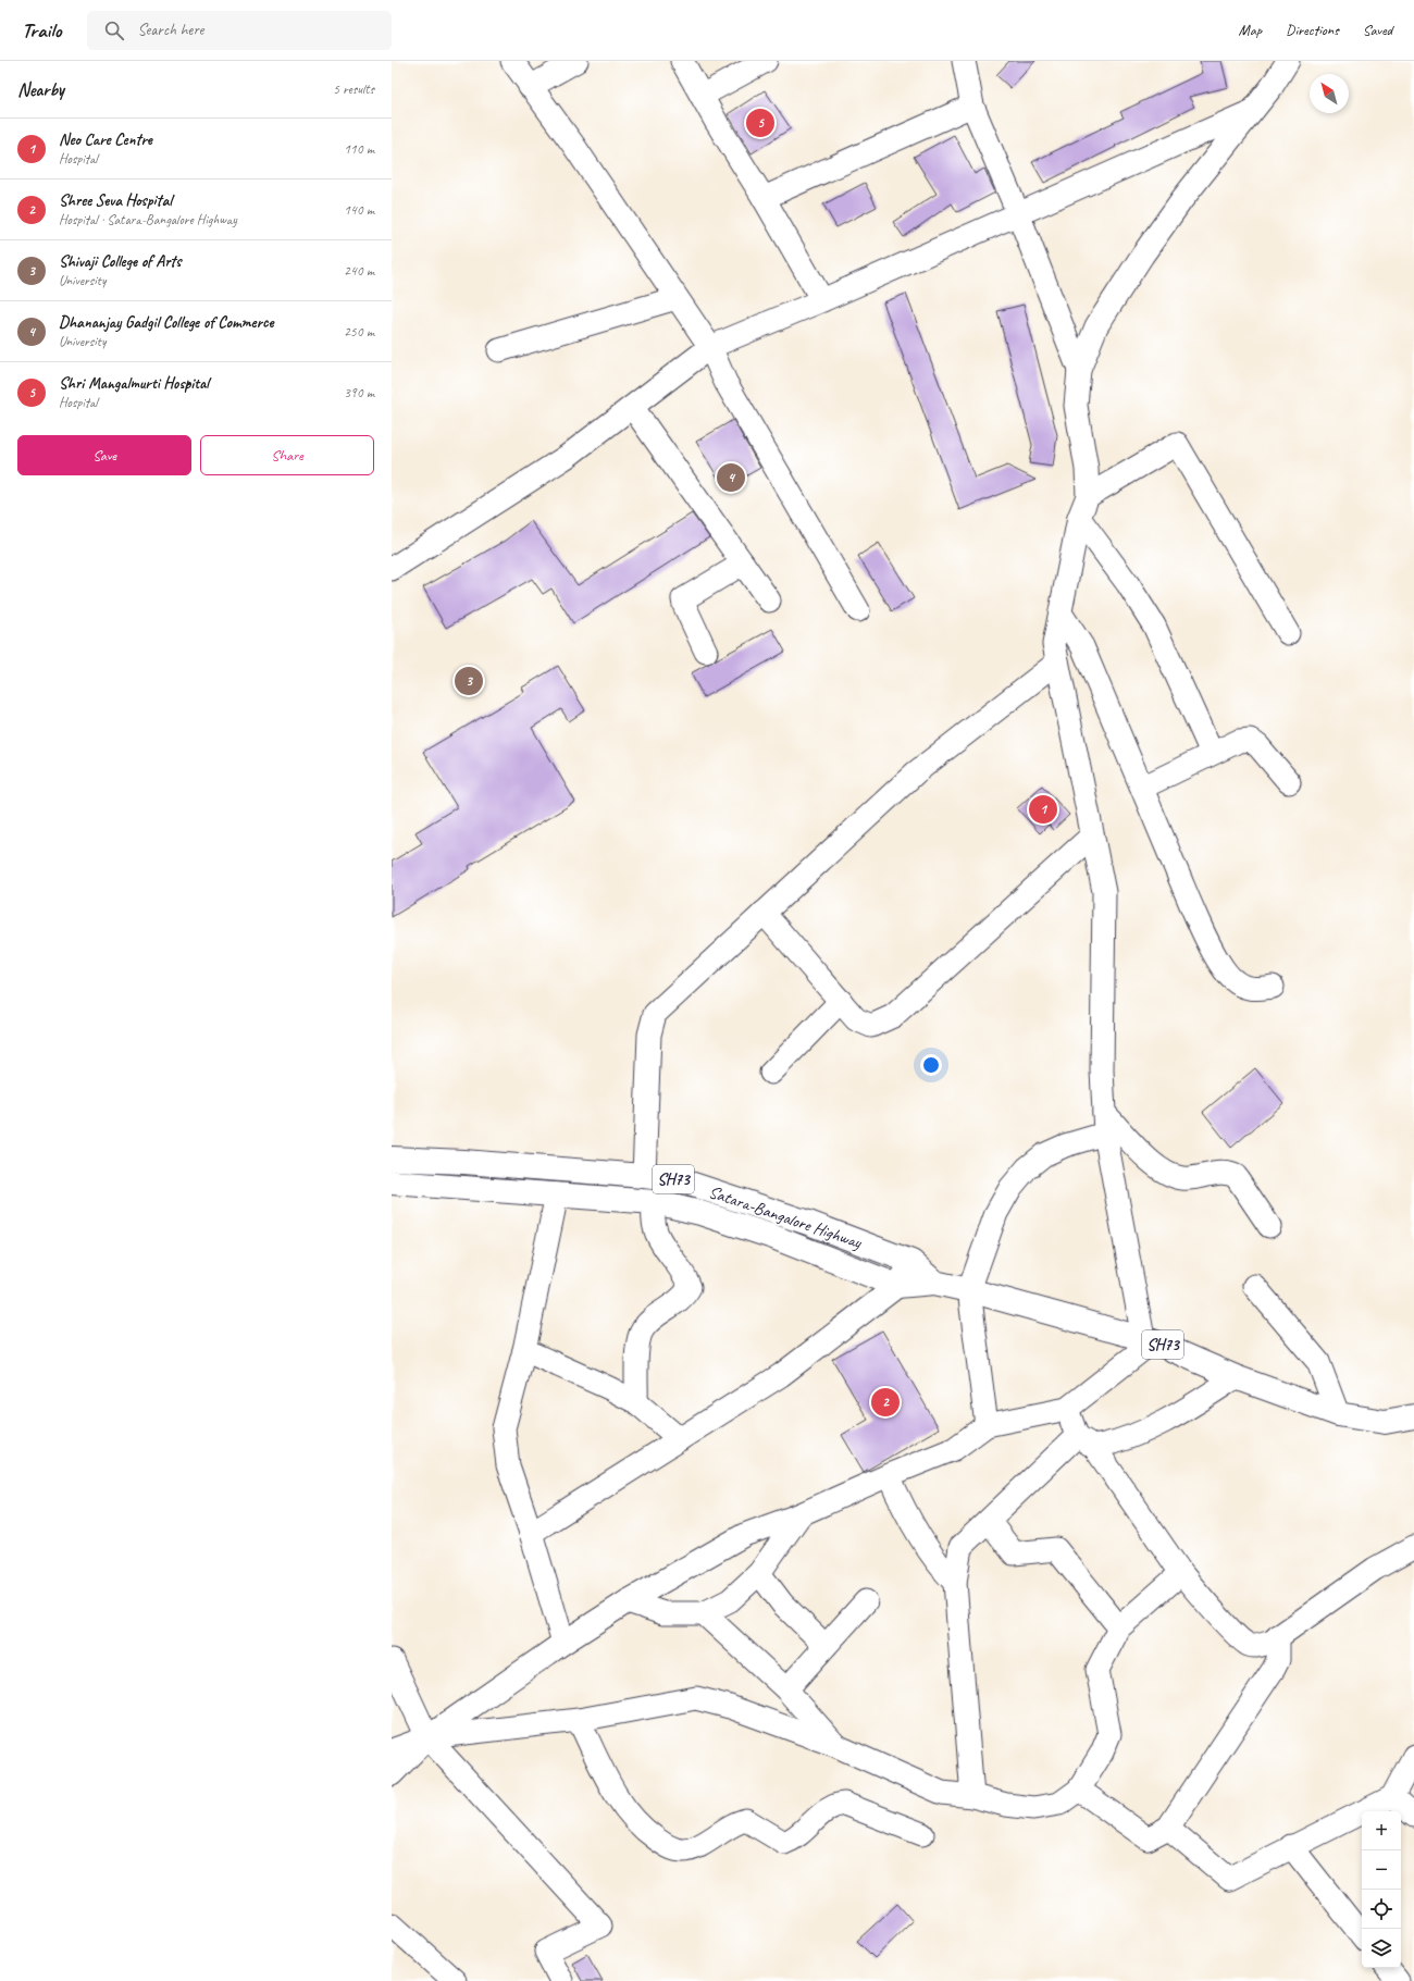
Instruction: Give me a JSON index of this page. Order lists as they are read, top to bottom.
{
  "streets": {
    "main road": ["SH73", "Satara-Bangalore Highway"]
  },
  "north": "top left",
  "page": {
    "header": "Trailo",
    "search": "Search here",
    "nav": ["Map", "Directions", "Saved"],
    "heading": ["Nearby", "5 results"],
    "pins": [
      "5",
      "4",
      "3",
      "1",
      "2"
    ],
    "list": [
      {
        "mark": "1",
        "name": "Neo Care Centre",
        "note": "Hospital",
        "value": "110 m"
      },
      {
        "mark": "2",
        "name": "Shree Seva Hospital",
        "note": "Hospital · Satara-Bangalore Highway",
        "value": "140 m"
      },
      {
        "mark": "3",
        "name": "Shivaji College of Arts",
        "note": "University",
        "value": "240 m"
      },
      {
        "mark": "4",
        "name": "Dhananjay Gadgil College of Commerce",
        "note": "University",
        "value": "250 m"
      },
      {
        "mark": "5",
        "name": "Shri Mangalmurti Hospital",
        "note": "Hospital",
        "value": "390 m"
      }
    ],
    "buttons": ["Save", "Share"],
    "map_buttons": ["+", "−"]
  }
}
